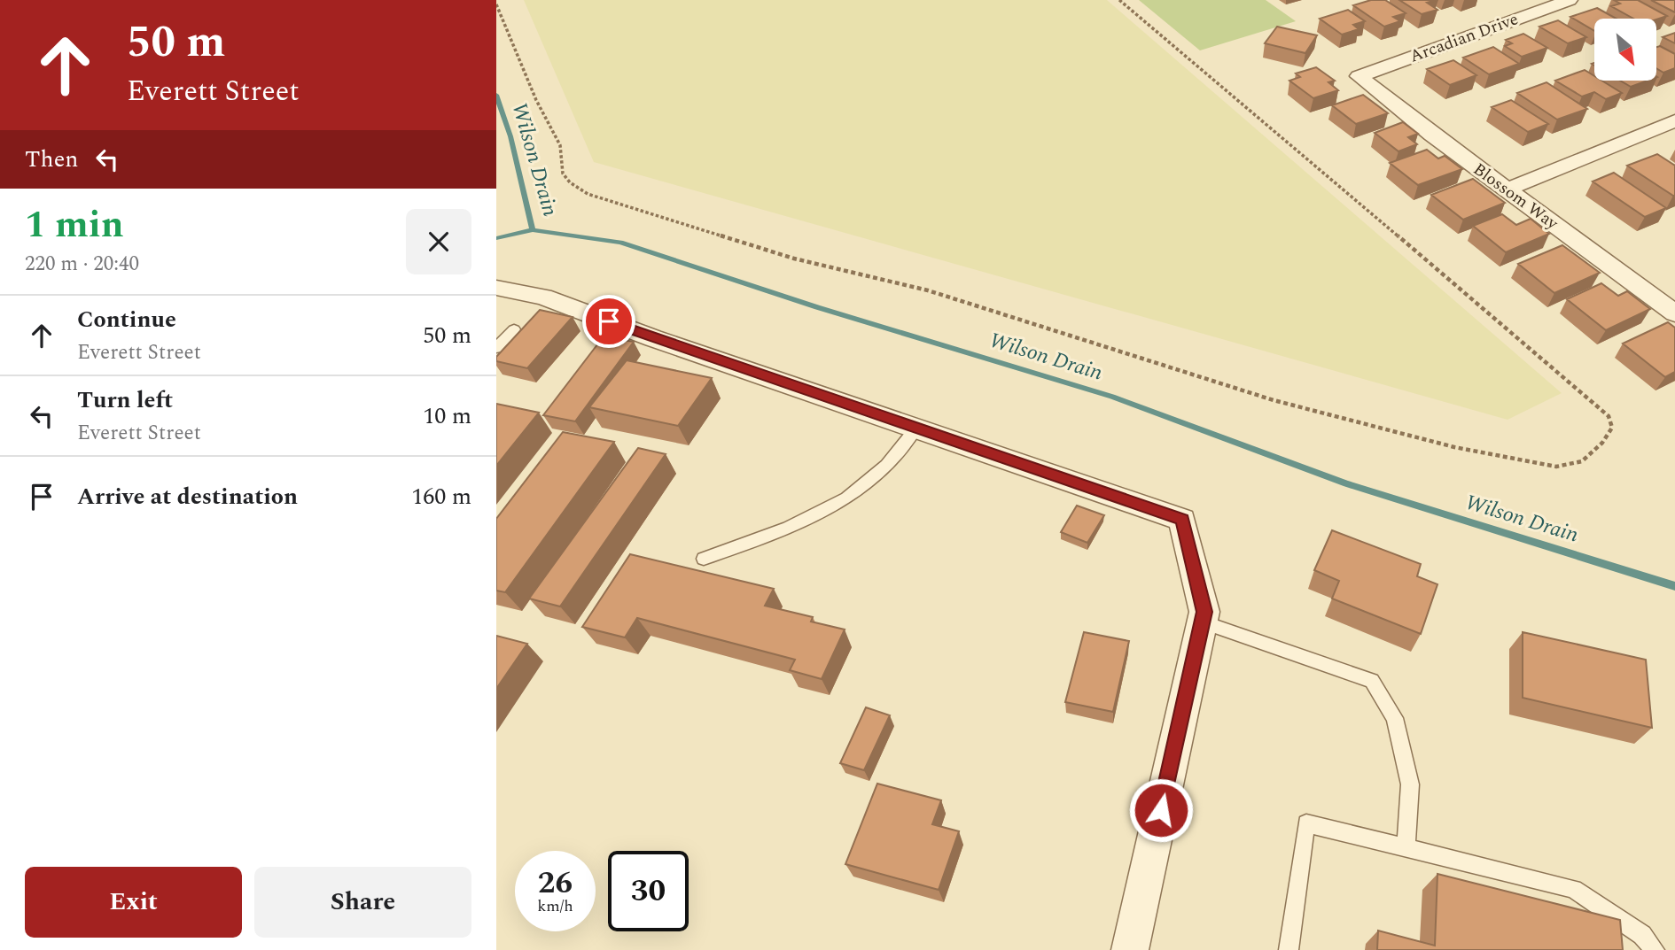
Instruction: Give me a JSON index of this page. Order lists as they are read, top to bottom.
{
  "streets": {
    "street": ["Arcadian Drive", "Blossom Way"]
  },
  "crossings": [
    ["Arcadian Drive", "Blossom Way"]
  ],
  "water": ["Wilson Drain"],
  "north": "bottom right",
  "page": {
    "turn": ["50 m", "Everett Street"],
    "then": "Then",
    "heading": ["1 min", "220 m · 20:40"],
    "list": [
      {
        "name": "Continue",
        "note": "Everett Street",
        "value": "50 m"
      },
      {
        "name": "Turn left",
        "note": "Everett Street",
        "value": "10 m"
      },
      {
        "name": "Arrive at destination",
        "value": "160 m"
      }
    ],
    "speed": "26 km/h",
    "limit": "30",
    "buttons": ["Exit", "Share"]
  }
}
